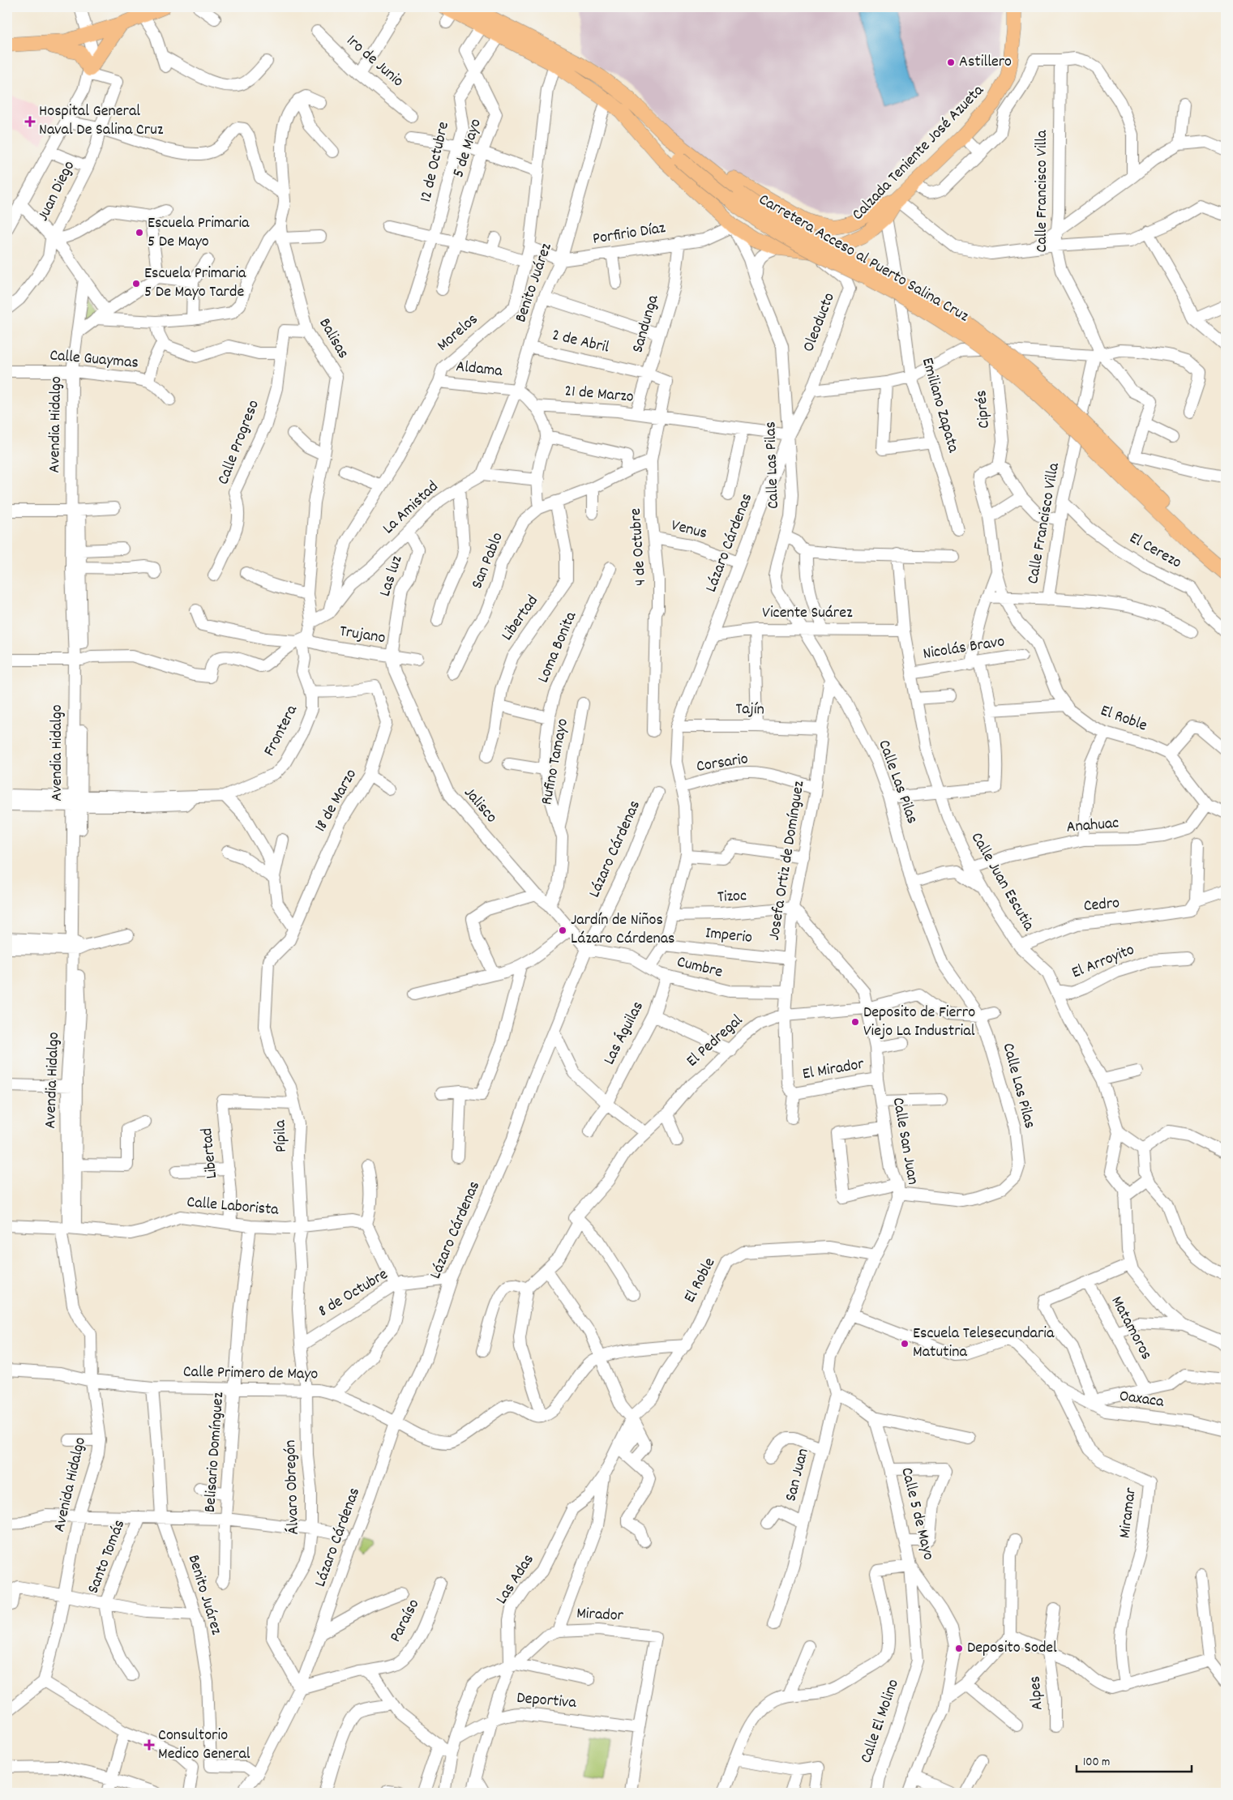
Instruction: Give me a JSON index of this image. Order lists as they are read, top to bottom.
{
  "streets": {
    "main road": ["Calzada Teniente José Azueta", "Carretera Acceso al Puerto Salina Cruz"],
    "street": [
      "1ro de Junio",
      "5 de Mayo",
      "12 de Octubre",
      "Juan Diego",
      "Calle Francisco Villa",
      "Porfirio Díaz",
      "Benito Juárez",
      "Oleoducto",
      "Sandunga",
      "Morelos",
      "Balisas",
      "2 de Abril",
      "Calle Guaymas",
      "Aldama",
      "21 de Marzo",
      "Emiliano Zapata",
      "Ciprés",
      "Avendia Hidalgo",
      "Calle Progreso",
      "Calle Las Pilas",
      "La Amistad",
      "Venus",
      "Lázaro Cárdenas",
      "4 de Octubre",
      "El Cerezo",
      "San Pablo",
      "Las luz",
      "Vicente Suárez",
      "Libertad",
      "Trujano",
      "Loma Bonita",
      "Nicolás Bravo",
      "Tajín",
      "El Roble",
      "Frontera",
      "Rufino Tamayo",
      "Corsario",
      "18 de Marzo",
      "Jalisco",
      "Anahuac",
      "Josefa Ortiz de Domínguez",
      "Calle Juan Escutia",
      "Tizoc",
      "Cedro",
      "Imperio",
      "El Arroyito",
      "Cumbre",
      "Las Águilas",
      "El Pedregal",
      "El Mirador",
      "Pípila",
      "Calle San Juan",
      "Calle Laborista",
      "8 de Octubre",
      "Matamoros",
      "Calle Primero de Mayo",
      "Oaxaca",
      "Belisario Domínguez",
      "San Juan",
      "Avenida Hidalgo",
      "Álvaro Obregón",
      "Miramar",
      "Calle 5 de Mayo",
      "Santo Tomás",
      "Las Adas",
      "Mirador",
      "Paraíso",
      "Alpes",
      "Deportiva",
      "Calle El Molino"
    ]
  },
  "crossings": [
    ["5 de Mayo", "Calzada Teniente José Azueta"],
    ["5 de Mayo", "12 de Octubre"],
    ["Calzada Teniente José Azueta", "12 de Octubre"],
    ["Calzada Teniente José Azueta", "Porfirio Díaz"],
    ["Calzada Teniente José Azueta", "Carretera Acceso al Puerto Salina Cruz"],
    ["Calzada Teniente José Azueta", "Benito Juárez"],
    ["Calzada Teniente José Azueta", "Oleoducto"],
    ["Calzada Teniente José Azueta", "Morelos"],
    ["Calzada Teniente José Azueta", "Emiliano Zapata"],
    ["Calzada Teniente José Azueta", "Calle Las Pilas"],
    ["Calle Francisco Villa", "El Cerezo"],
    ["Porfirio Díaz", "Benito Juárez"],
    ["Porfirio Díaz", "Sandunga"],
    ["Porfirio Díaz", "Morelos"],
    ["Porfirio Díaz", "Calle Las Pilas"],
    ["Benito Juárez", "2 de Abril"],
    ["Benito Juárez", "Aldama"],
    ["Benito Juárez", "La Amistad"],
    ["Benito Juárez", "Calle Primero de Mayo"],
    ["Oleoducto", "21 de Marzo"],
    ["Oleoducto", "Calle Las Pilas"],
    ["Oleoducto", "Lázaro Cárdenas"],
    ["Sandunga", "2 de Abril"],
    ["Sandunga", "21 de Marzo"],
    ["Sandunga", "4 de Octubre"],
    ["Morelos", "Aldama"],
    ["Morelos", "La Amistad"],
    ["Balisas", "Calle Progreso"],
    ["2 de Abril", "4 de Octubre"],
    ["Calle Guaymas", "Avendia Hidalgo"],
    ["21 de Marzo", "Calle Las Pilas"],
    ["21 de Marzo", "Lázaro Cárdenas"],
    ["21 de Marzo", "4 de Octubre"],
    ["Ciprés", "El Roble"],
    ["Avendia Hidalgo", "Frontera"],
    ["Avendia Hidalgo", "Calle Laborista"],
    ["Avendia Hidalgo", "Avenida Hidalgo"],
    ["Calle Las Pilas", "Lázaro Cárdenas"],
    ["Calle Las Pilas", "Vicente Suárez"],
    ["Calle Las Pilas", "Josefa Ortiz de Domínguez"],
    ["Calle Las Pilas", "El Pedregal"],
    ["Calle Las Pilas", "Calle San Juan"],
    ["La Amistad", "Las luz"],
    ["Venus", "Lázaro Cárdenas"],
    ["Venus", "4 de Octubre"],
    ["Lázaro Cárdenas", "Vicente Suárez"],
    ["Lázaro Cárdenas", "Tajín"],
    ["Lázaro Cárdenas", "Corsario"],
    ["Lázaro Cárdenas", "Jalisco"],
    ["Lázaro Cárdenas", "Cumbre"],
    ["Lázaro Cárdenas", "8 de Octubre"],
    ["Lázaro Cárdenas", "Calle Primero de Mayo"],
    ["Lázaro Cárdenas", "Álvaro Obregón"],
    ["4 de Octubre", "San Pablo"],
    ["San Pablo", "Libertad"],
    ["Las luz", "Trujano"],
    ["Las luz", "Jalisco"],
    ["Vicente Suárez", "Calle Juan Escutia"],
    ["Libertad", "Pípila"],
    ["Libertad", "Calle Laborista"],
    ["Trujano", "Frontera"],
    ["Trujano", "Jalisco"],
    ["Loma Bonita", "Rufino Tamayo"],
    ["Nicolás Bravo", "Calle Juan Escutia"],
    ["Tajín", "Josefa Ortiz de Domínguez"],
    ["El Roble", "Calle San Juan"],
    ["El Roble", "Las Adas"],
    ["Frontera", "18 de Marzo"],
    ["Corsario", "Josefa Ortiz de Domínguez"],
    ["18 de Marzo", "Pípila"],
    ["Jalisco", "Cumbre"],
    ["Anahuac", "Calle Juan Escutia"],
    ["Josefa Ortiz de Domínguez", "Tizoc"],
    ["Josefa Ortiz de Domínguez", "Imperio"],
    ["Josefa Ortiz de Domínguez", "Cumbre"],
    ["Josefa Ortiz de Domínguez", "El Pedregal"],
    ["Josefa Ortiz de Domínguez", "El Mirador"],
    ["Josefa Ortiz de Domínguez", "Calle San Juan"],
    ["Calle Juan Escutia", "Cedro"],
    ["Calle Juan Escutia", "El Arroyito"],
    ["Tizoc", "Calle San Juan"],
    ["Cumbre", "Las Águilas"],
    ["El Pedregal", "Calle San Juan"],
    ["El Mirador", "Calle San Juan"],
    ["Pípila", "Calle Laborista"],
    ["Pípila", "Álvaro Obregón"],
    ["Calle San Juan", "San Juan"],
    ["Calle Laborista", "Belisario Domínguez"],
    ["Calle Laborista", "Avenida Hidalgo"],
    ["Calle Laborista", "Álvaro Obregón"],
    ["8 de Octubre", "Álvaro Obregón"],
    ["Calle Primero de Mayo", "Belisario Domínguez"],
    ["Calle Primero de Mayo", "Avenida Hidalgo"],
    ["Calle Primero de Mayo", "Álvaro Obregón"],
    ["Oaxaca", "Miramar"],
    ["Calle 5 de Mayo", "Calle El Molino"],
    ["Las Adas", "Mirador"],
    ["Las Adas", "Deportiva"],
    ["Mirador", "Deportiva"]
  ],
  "places": {
    "other": [
      "Astillero",
      "Escuela Primaria 5 De Mayo",
      "Escuela Primaria 5 De Mayo Tarde",
      "Jardín de Niños Lázaro Cárdenas",
      "Deposito de Fierro Viejo La Industrial",
      "Escuela Telesecundaria Matutina",
      "Deposito Sodel"
    ],
    "health": ["Hospital General Naval De Salina Cruz", "Consultorio Medico General"]
  },
  "scale_bar": "100 m"
}
